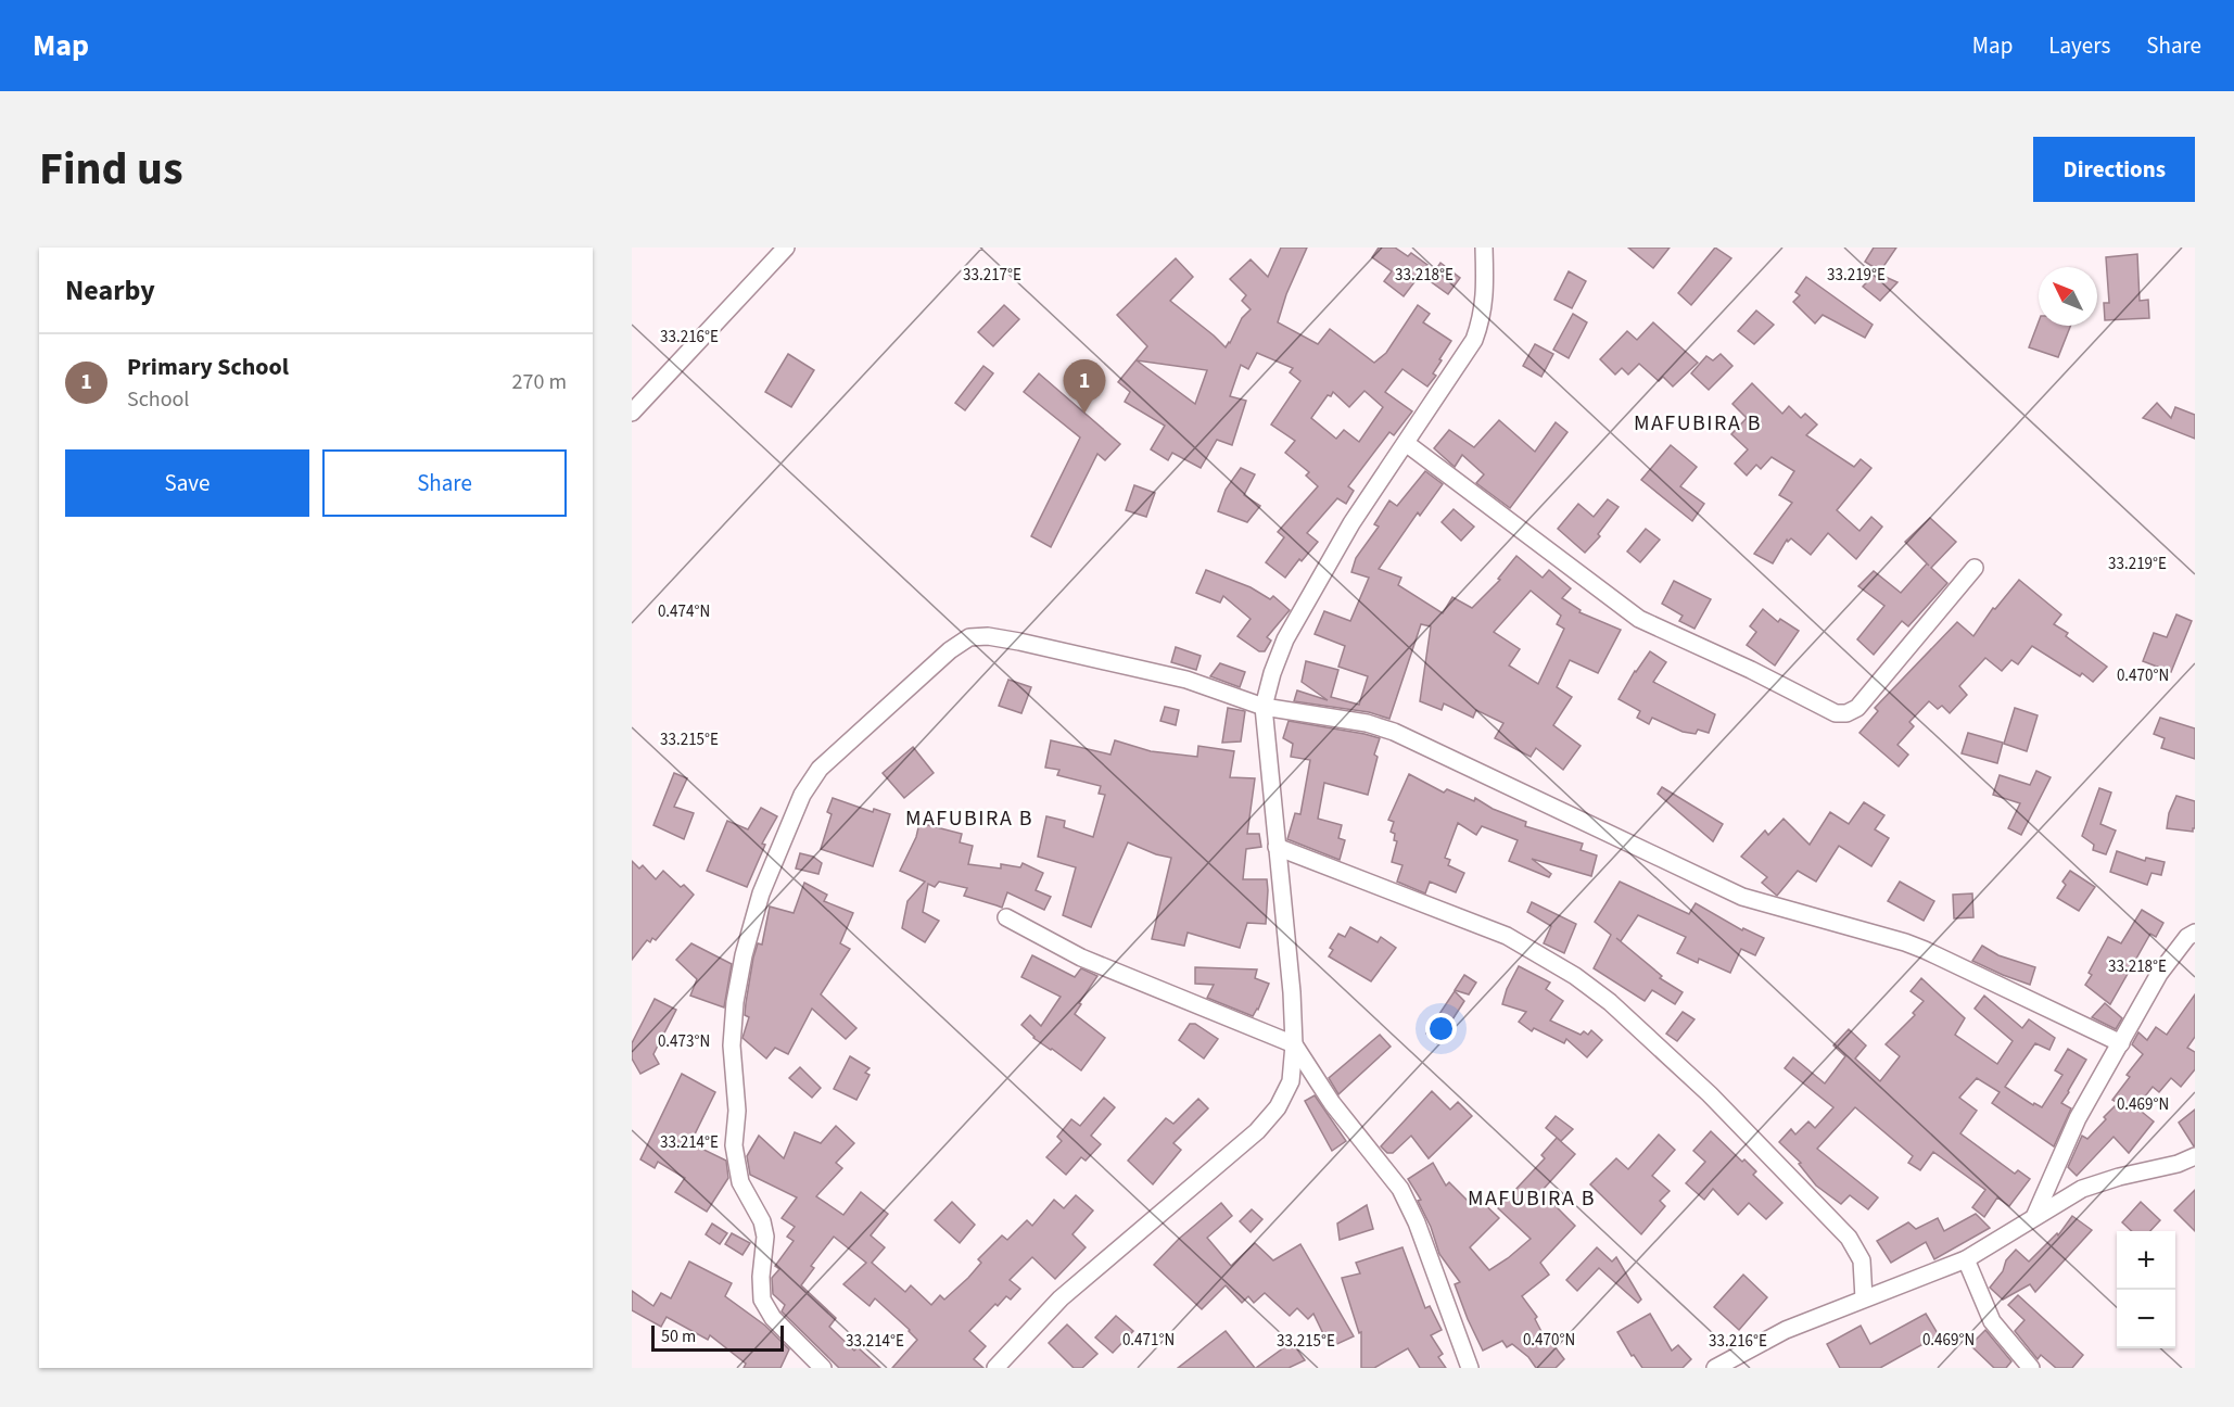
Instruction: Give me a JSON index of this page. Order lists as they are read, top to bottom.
{
  "districts": ["MAFUBIRA B", "MAFUBIRA B", "MAFUBIRA B"],
  "scale_bar": "50 m",
  "north": "top left",
  "page": {
    "header": "Map",
    "nav": ["Map", "Layers", "Share"],
    "title": "Find us",
    "buttons": [
      "Directions",
      ["Save", "Share"]
    ],
    "heading": "Nearby",
    "list": [
      {
        "mark": "1",
        "name": "Primary School",
        "note": "School",
        "value": "270 m"
      }
    ],
    "pins": "1",
    "map_buttons": ["+", "−"],
    "scale": "50 m"
  },
  "coordinates": [
    "33.217°E",
    "33.218°E",
    "33.219°E",
    "33.216°E",
    "0.474°N",
    "0.470°N",
    "33.215°E",
    "0.473°N",
    "0.469°N",
    "33.214°E",
    "0.471°N"
  ]
}
